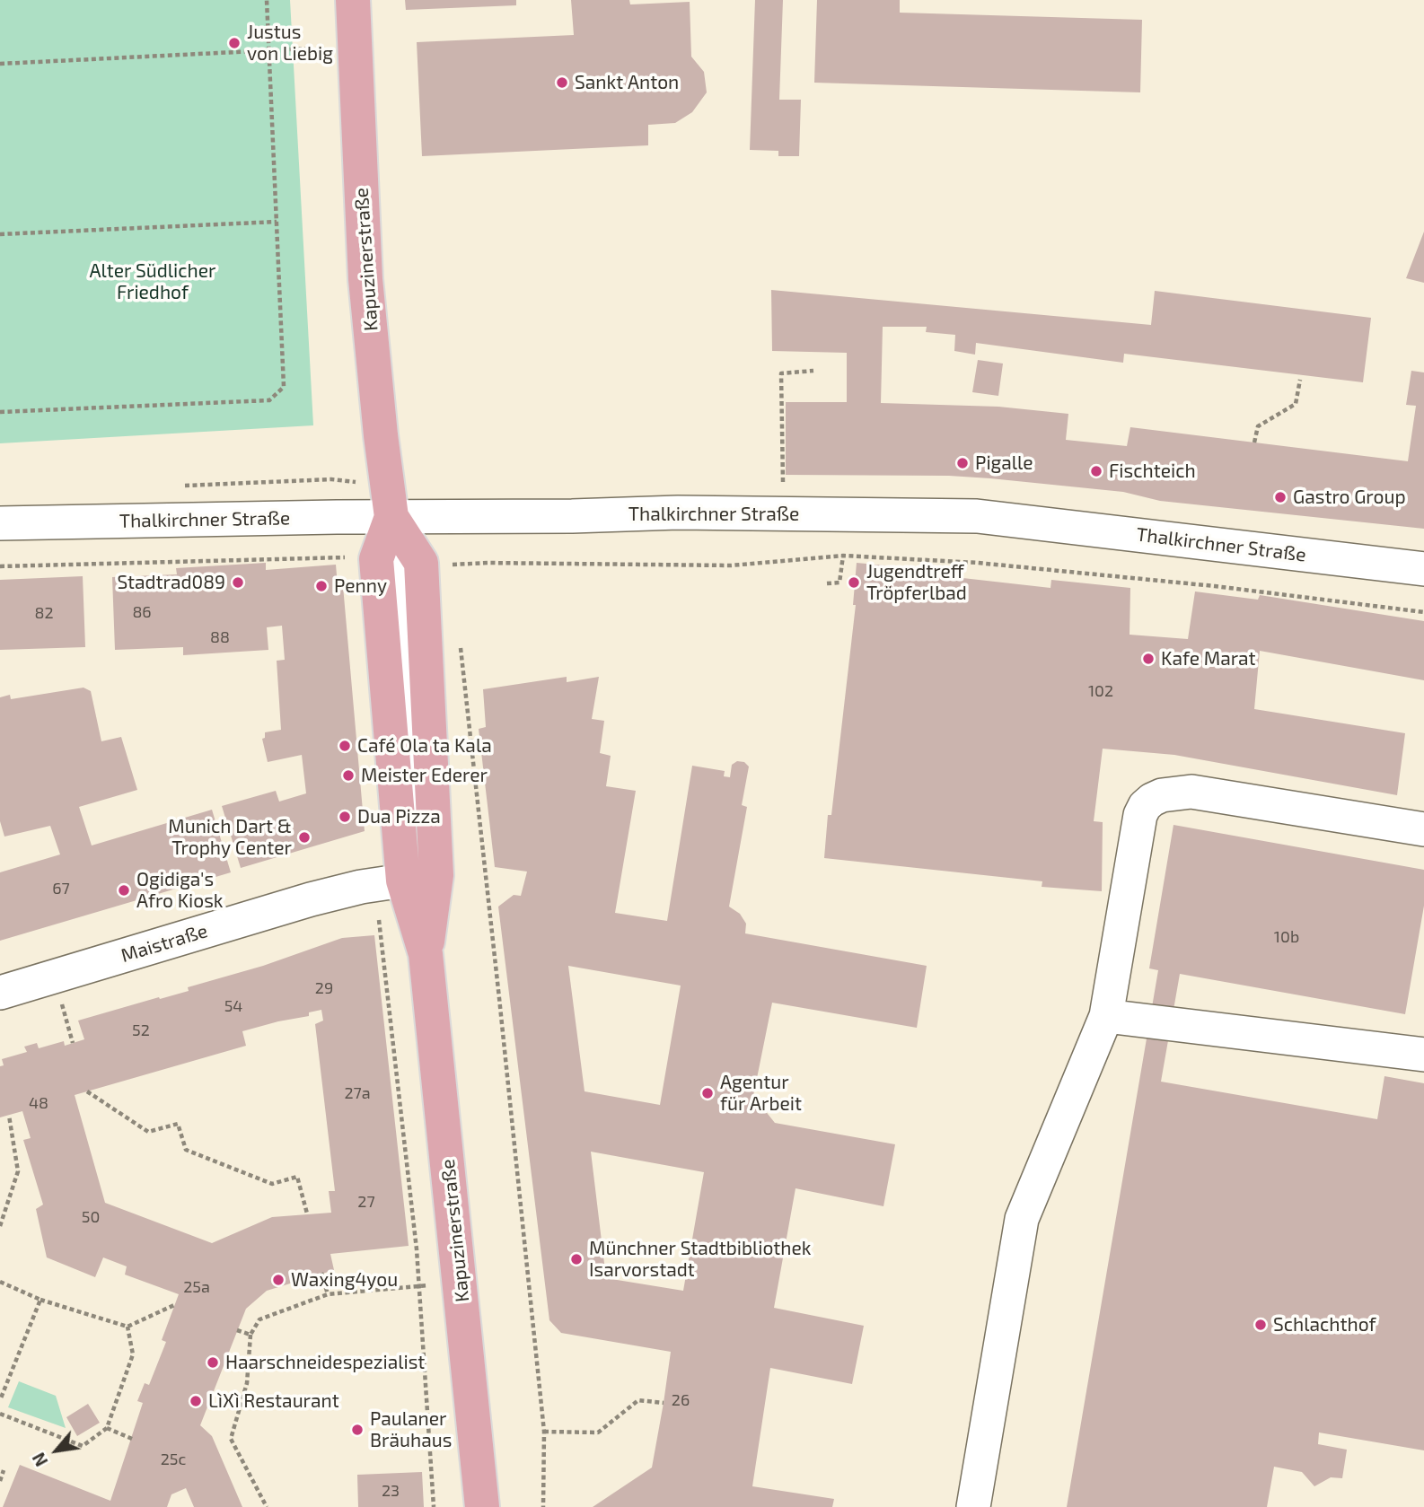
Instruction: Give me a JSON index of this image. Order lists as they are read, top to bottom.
{
  "streets": {
    "main road": ["Kapuzinerstraße"],
    "street": ["Thalkirchner Straße", "Maistraße"]
  },
  "crossings": [
    ["Kapuzinerstraße", "Thalkirchner Straße"],
    ["Kapuzinerstraße", "Maistraße"]
  ],
  "parks": ["Alter Südlicher Friedhof"],
  "places": [
    "Justus von Liebig",
    "Sankt Anton",
    "Pigalle",
    "Fischteich",
    "Gastro Group",
    "Stadtrad089",
    "Jugendtreff Tröpferlbad",
    "Penny",
    "Kafe Marat",
    "Café Ola ta Kala",
    "Meister Ederer",
    "Dua Pizza",
    "Munich Dart & Trophy Center",
    "Ogidiga's Afro Kiosk",
    "Agentur für Arbeit",
    "Münchner Stadtbibliothek Isarvorstadt",
    "Waxing4you",
    "Schlachthof",
    "Haarschneidespezialist",
    "LìXì Restaurant",
    "Paulaner Bräuhaus"
  ],
  "house_numbers": [
    "86",
    "82",
    "88",
    "102",
    "67",
    "10b",
    "29",
    "54",
    "52",
    "27a",
    "48",
    "27",
    "50",
    "25a",
    "26",
    "25c",
    "23"
  ],
  "north": "bottom left"
}
